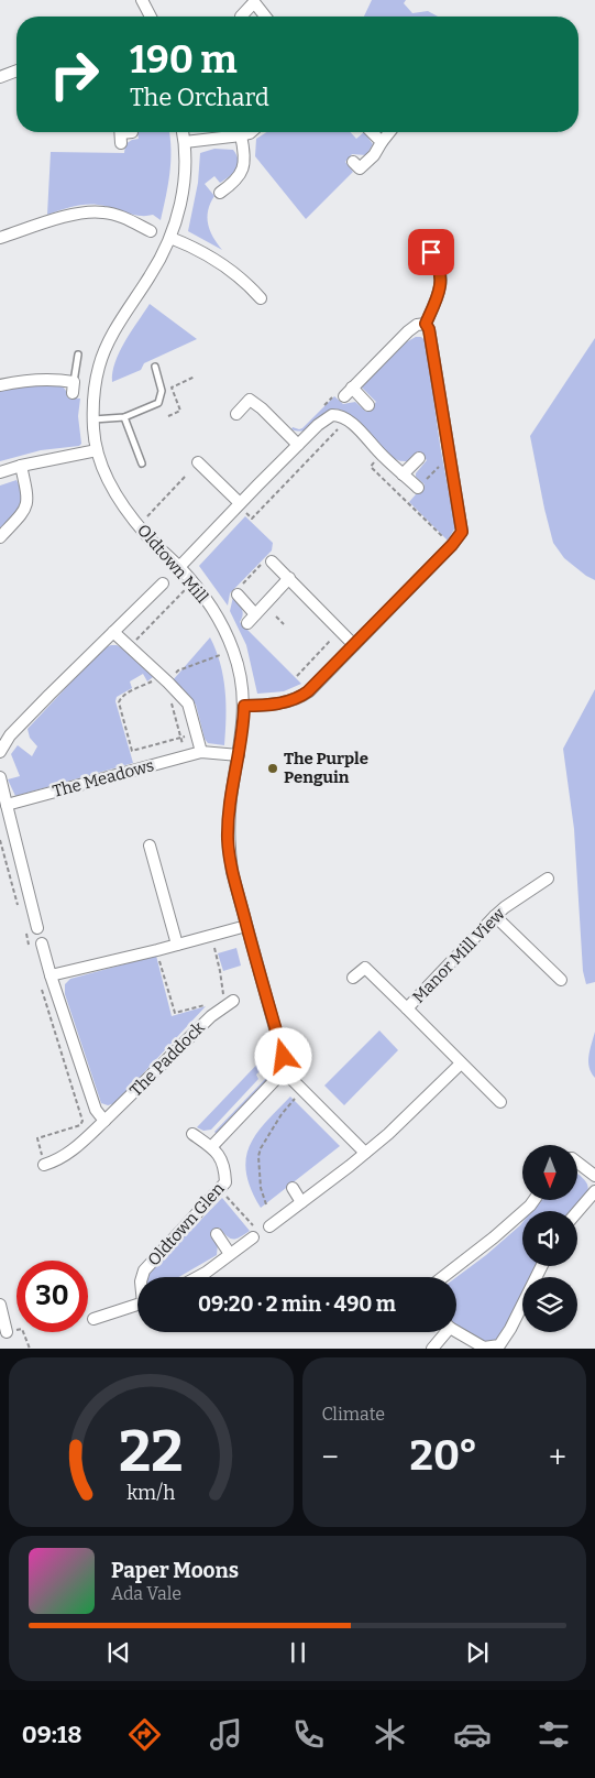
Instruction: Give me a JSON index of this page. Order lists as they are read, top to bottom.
{
  "streets": {
    "street": [
      "Oldtown Mill",
      "The Meadows",
      "Manor Mill View",
      "The Paddock",
      "Oldtown Glen"
    ]
  },
  "crossings": [
    ["Oldtown Mill", "The Meadows"]
  ],
  "places": ["The Purple Penguin"],
  "north": "bottom",
  "page": {
    "turn": ["190 m", "The Orchard"],
    "limit": "30",
    "trip": "09:20 · 2 min · 490 m",
    "tile": "Climate",
    "heat": ["−", "20°", "+"],
    "song": ["Paper Moons", "Ada Vale"],
    "tabs": "09:18",
    "gauge": ["22", "km/h"]
  }
}
